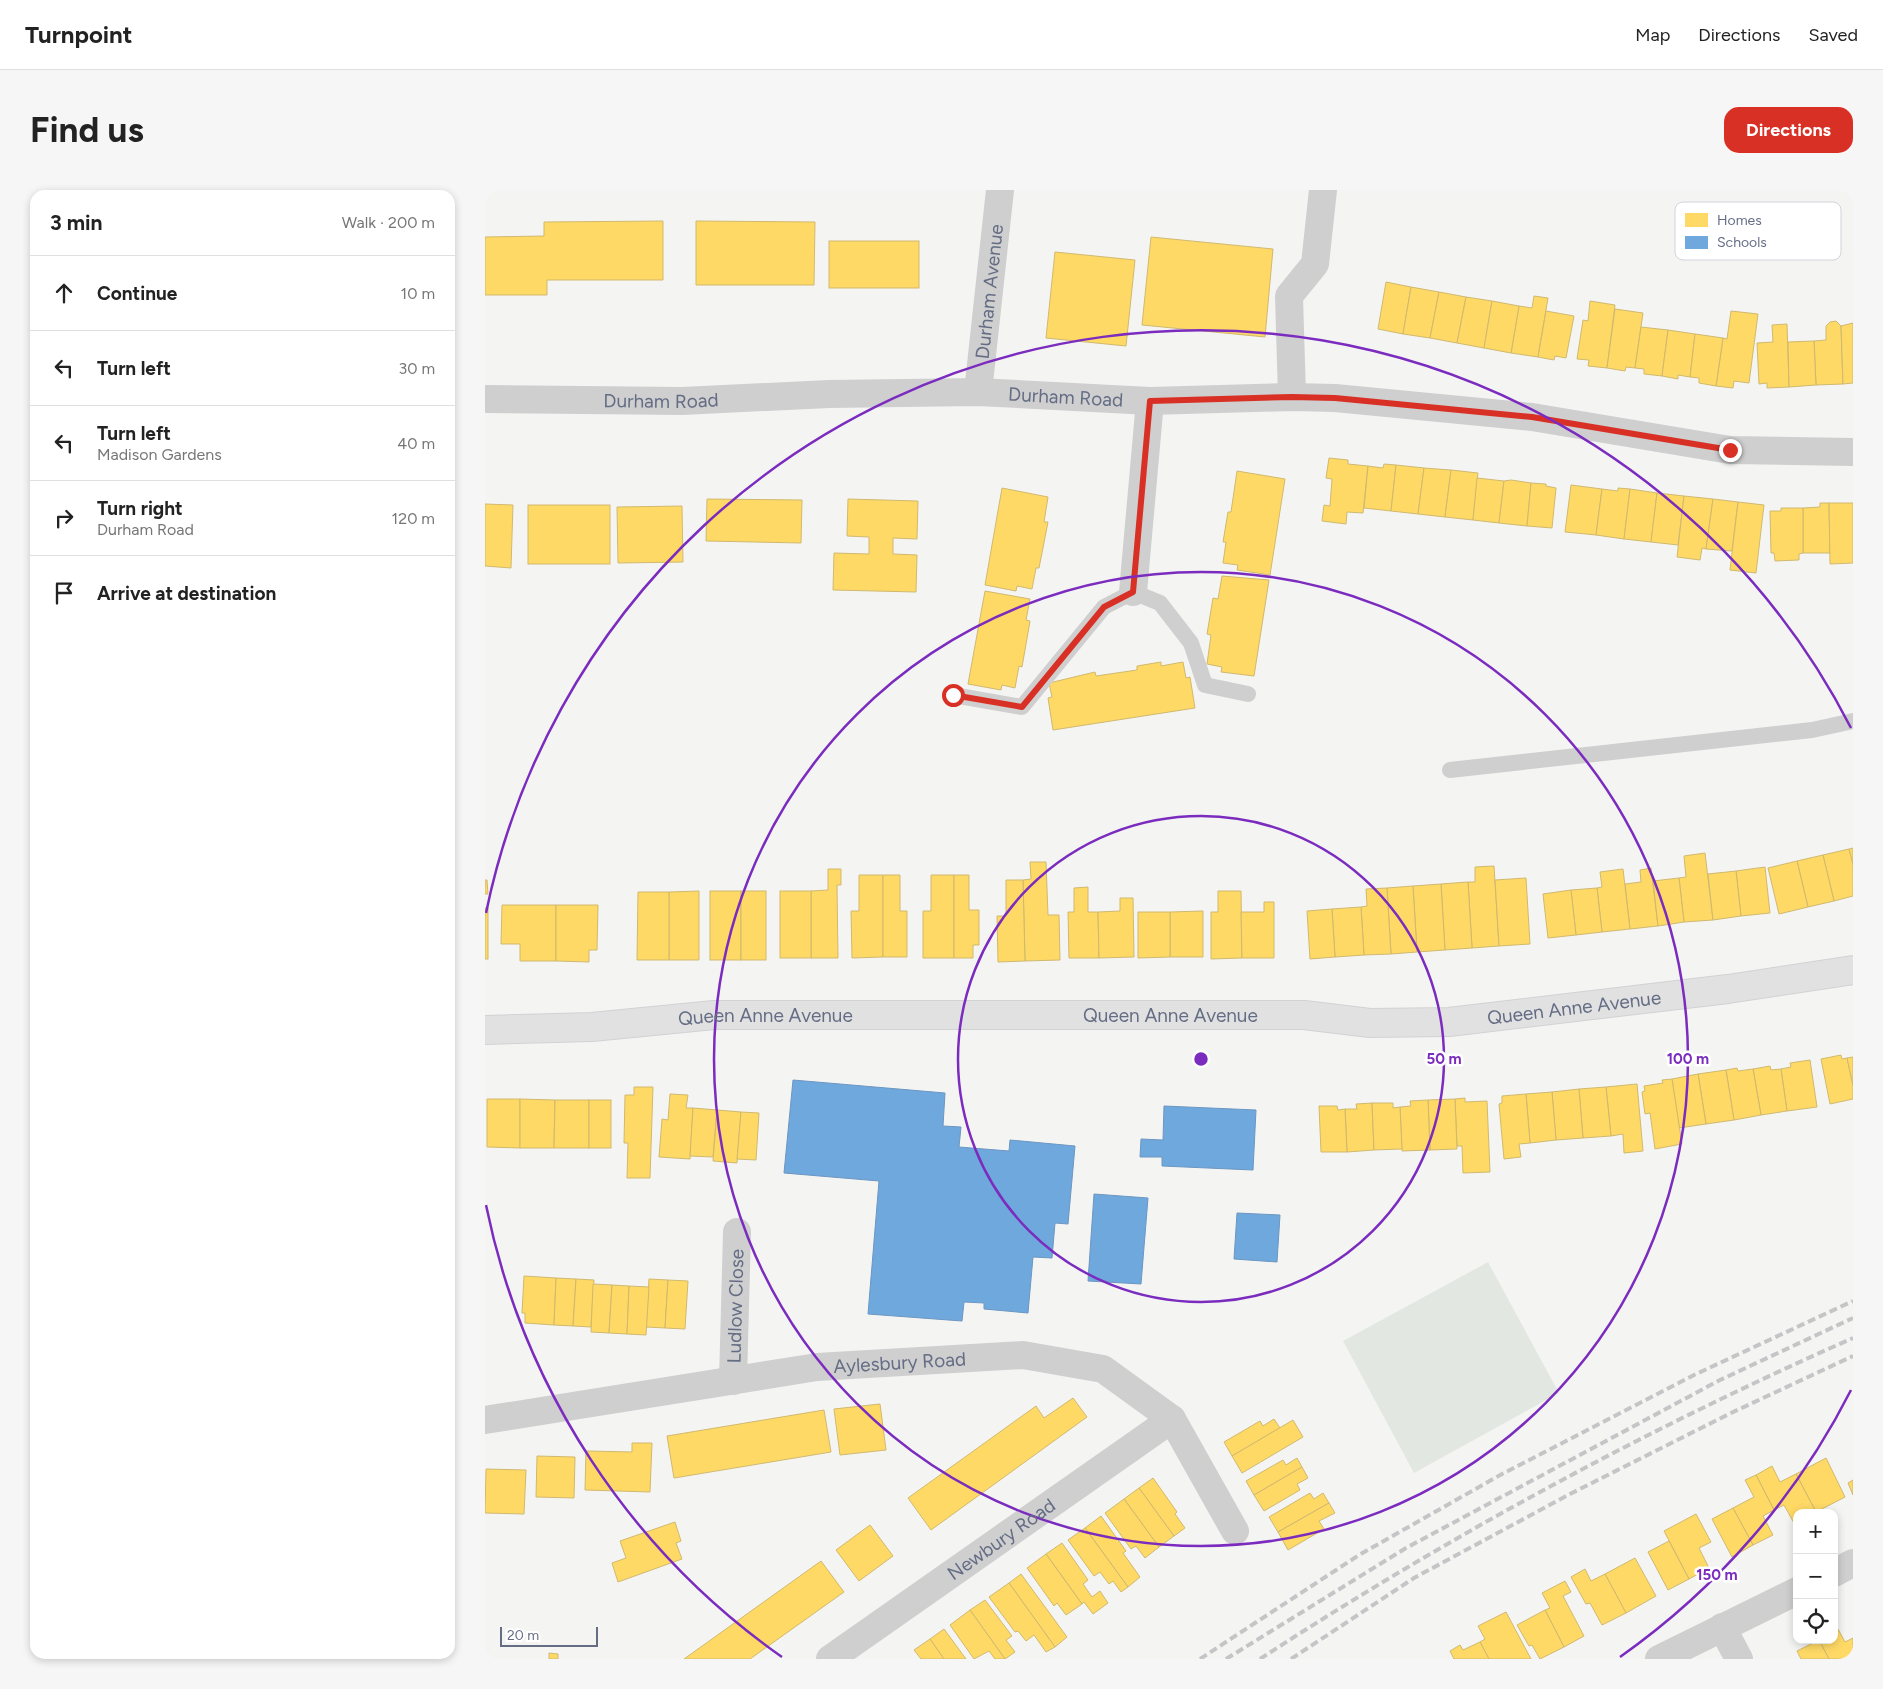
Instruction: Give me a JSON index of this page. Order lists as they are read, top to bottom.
{
  "streets": {
    "street": [
      "Durham Avenue",
      "Durham Road",
      "Queen Anne Avenue",
      "Ludlow Close",
      "Aylesbury Road",
      "Newbury Road"
    ]
  },
  "crossings": [
    ["Durham Avenue", "Durham Road"],
    ["Ludlow Close", "Aylesbury Road"],
    ["Aylesbury Road", "Newbury Road"]
  ],
  "legend": ["Homes", "Schools"],
  "scale_bar": "20 m",
  "page": {
    "header": "Turnpoint",
    "nav": ["Map", "Directions", "Saved"],
    "buttons": "Directions",
    "title": "Find us",
    "heading": ["3 min", "Walk · 200 m"],
    "list": [
      ["Continue", "10 m"],
      ["Turn left", "30 m"],
      ["Turn left", "Madison Gardens", "40 m"],
      ["Turn right", "Durham Road", "120 m"],
      "Arrive at destination"
    ],
    "map_buttons": ["+", "−"],
    "scale": "20 m"
  },
  "rings": ["50 m", "100 m", "150 m"]
}
